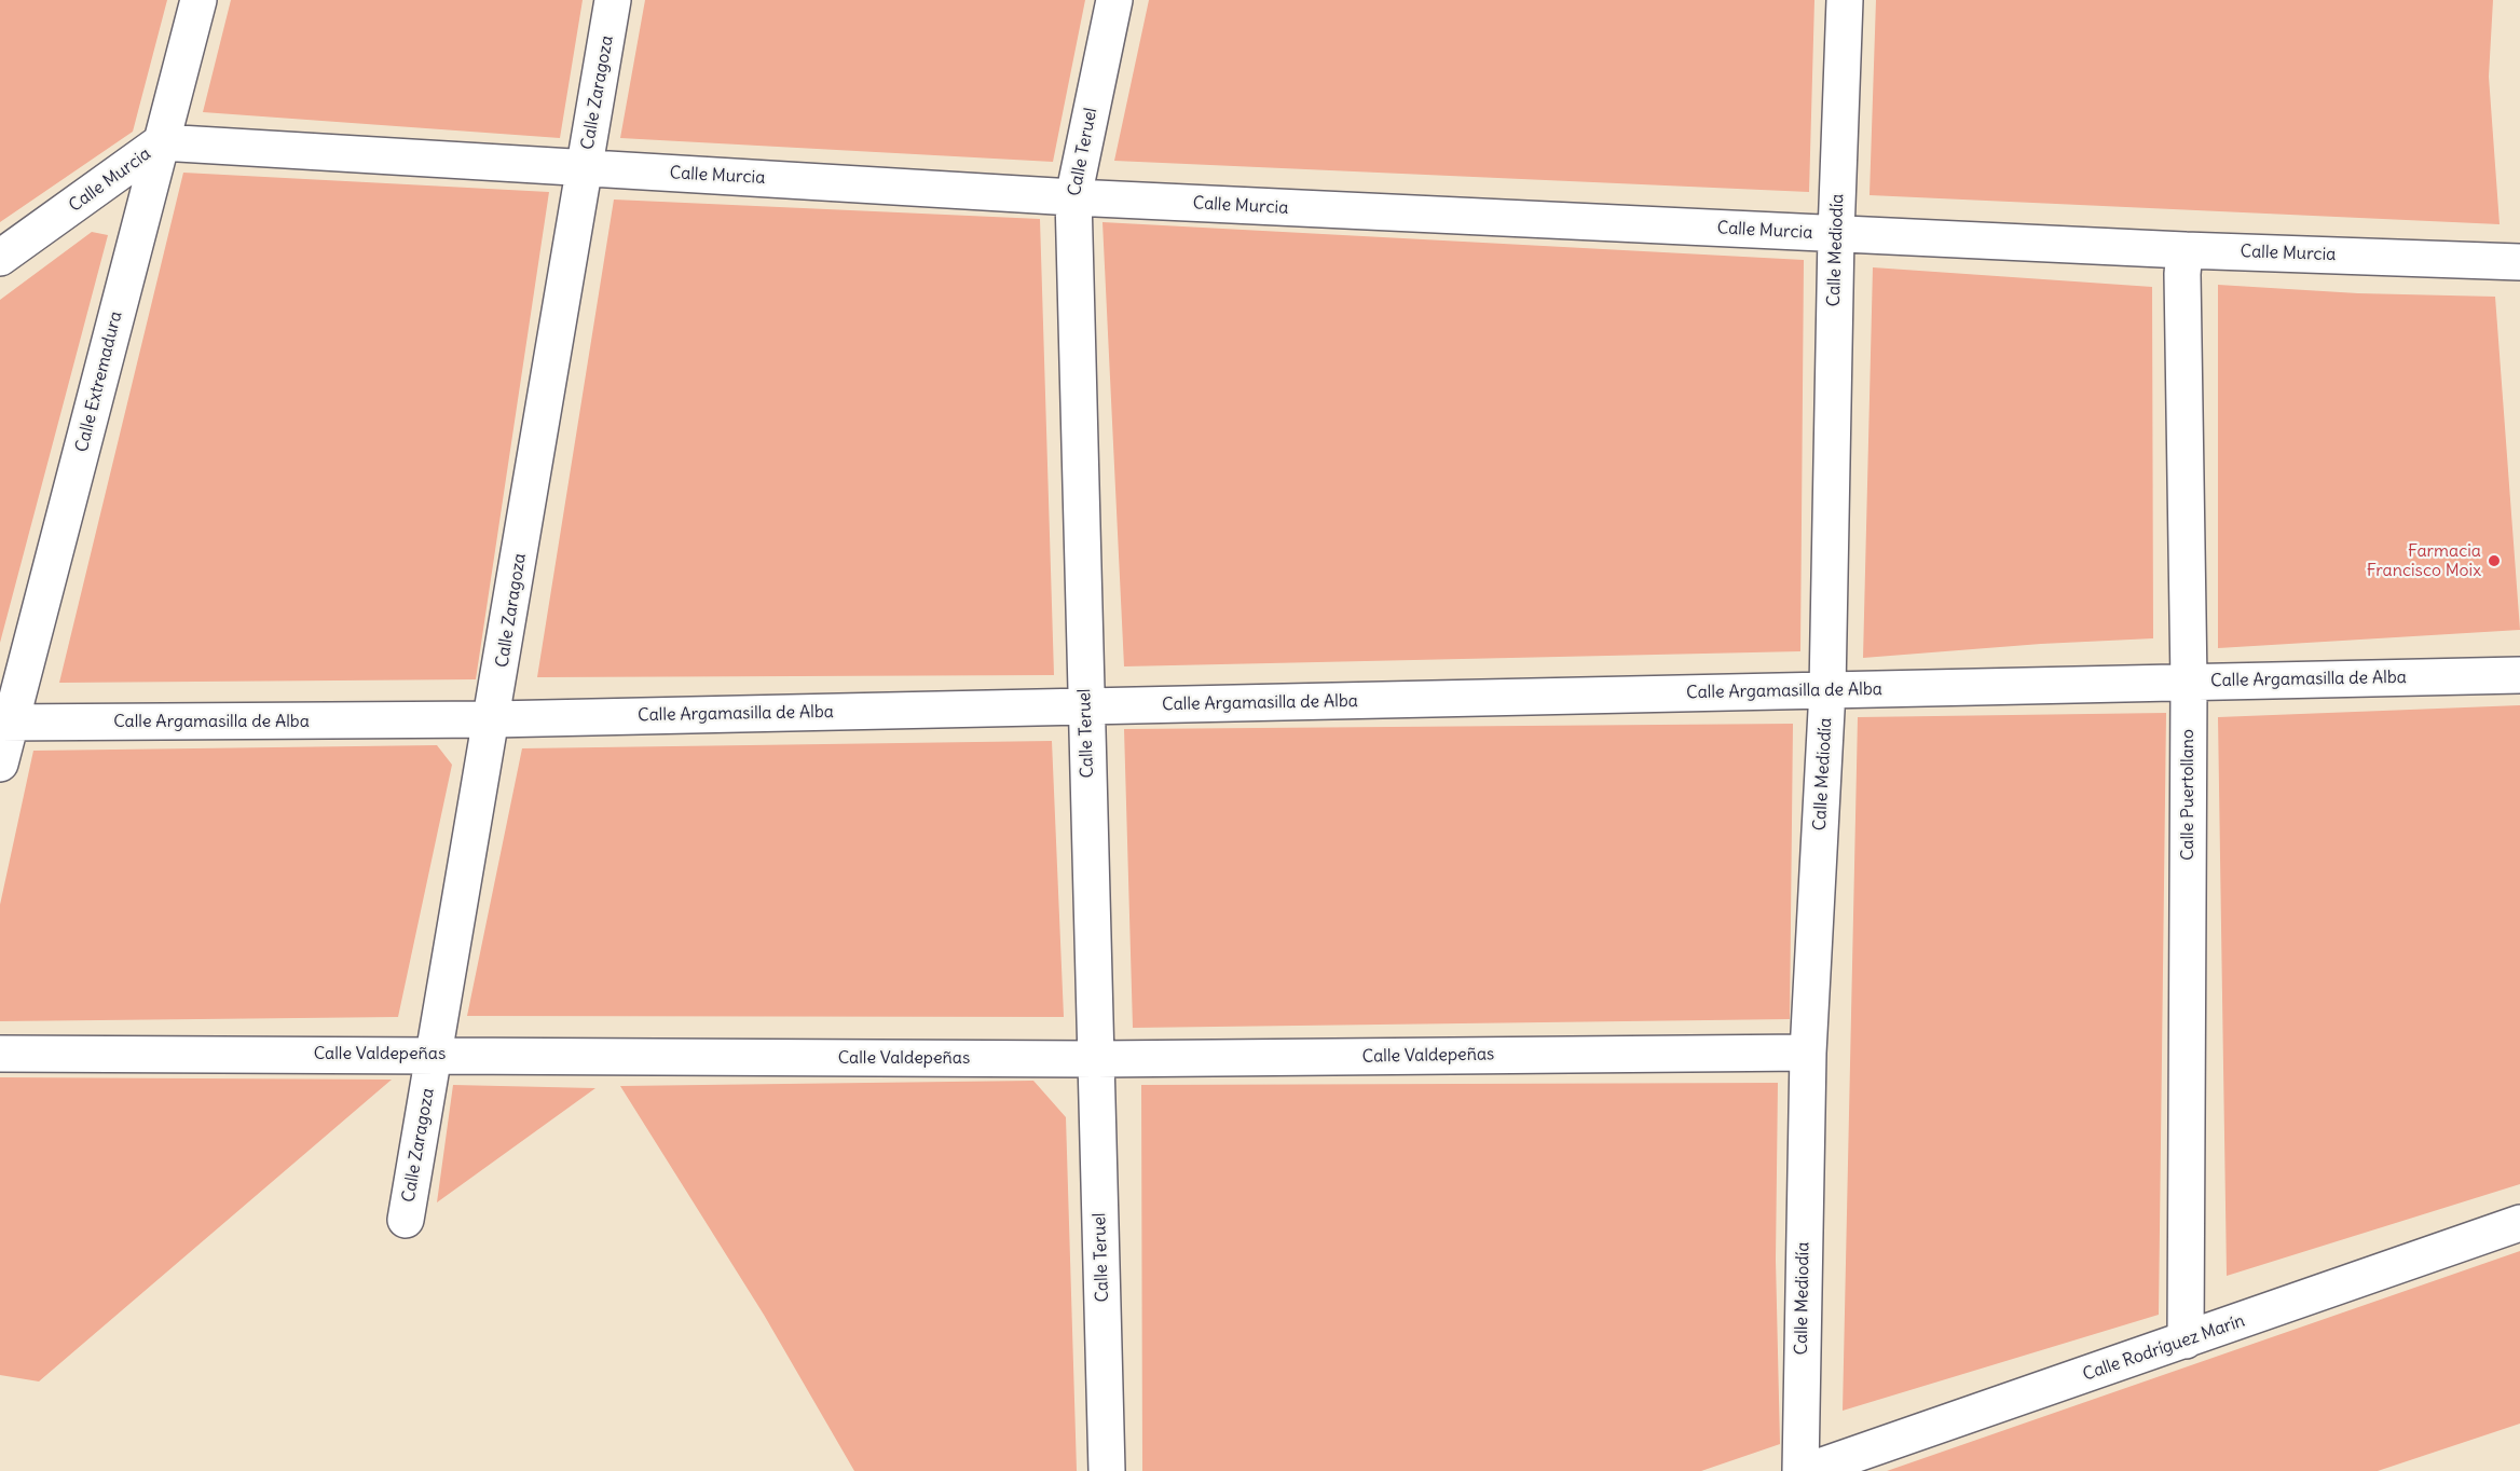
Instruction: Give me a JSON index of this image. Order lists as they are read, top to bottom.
{
  "streets": {
    "street": [
      "Calle Zaragoza",
      "Calle Teruel",
      "Calle Murcia",
      "Calle Mediodía",
      "Calle Extremadura",
      "Calle Argamasilla de Alba",
      "Calle Puertollano",
      "Calle Valdepeñas",
      "Calle Rodríguez Marín"
    ]
  },
  "crossings": [
    ["Calle Zaragoza", "Calle Murcia"],
    ["Calle Zaragoza", "Calle Argamasilla de Alba"],
    ["Calle Zaragoza", "Calle Valdepeñas"],
    ["Calle Teruel", "Calle Murcia"],
    ["Calle Teruel", "Calle Argamasilla de Alba"],
    ["Calle Teruel", "Calle Valdepeñas"],
    ["Calle Murcia", "Calle Mediodía"],
    ["Calle Murcia", "Calle Extremadura"],
    ["Calle Murcia", "Calle Puertollano"],
    ["Calle Mediodía", "Calle Argamasilla de Alba"],
    ["Calle Mediodía", "Calle Valdepeñas"],
    ["Calle Extremadura", "Calle Argamasilla de Alba"],
    ["Calle Argamasilla de Alba", "Calle Puertollano"],
    ["Calle Puertollano", "Calle Rodríguez Marín"]
  ],
  "places": ["Farmacia Francisco Moix"]
}
